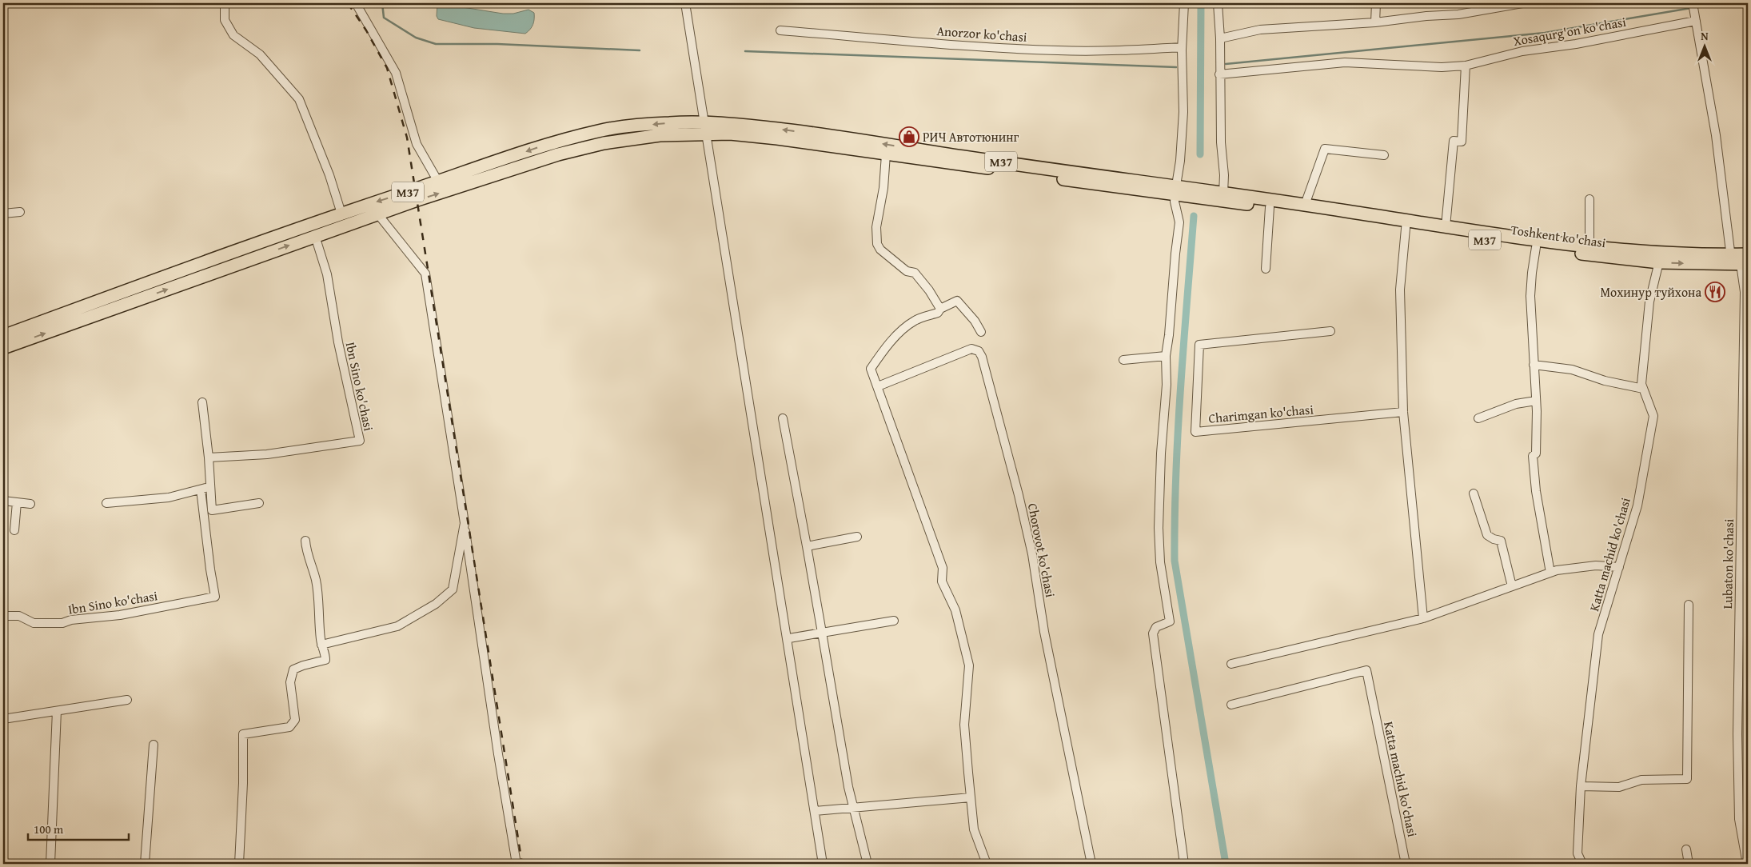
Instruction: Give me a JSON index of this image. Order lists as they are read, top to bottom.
{
  "streets": {
    "highway": ["M37", "Toshkent ko'chasi"],
    "street": [
      "Xosaqurg'on ko'chasi",
      "Anorzor ko'chasi",
      "Ibn Sino ko'chasi",
      "Charimgan ko'chasi",
      "Chorovot ko'chasi",
      "Katta machid ko'chasi",
      "Lubaton ko'chasi"
    ]
  },
  "crossings": [
    ["M37", "Toshkent ko'chasi"],
    ["M37", "Ibn Sino ko'chasi"],
    ["Toshkent ko'chasi", "Katta machid ko'chasi"],
    ["Toshkent ko'chasi", "Lubaton ko'chasi"]
  ],
  "places": {
    "shop": ["РИЧ Автотюнинг"],
    "restaurant": ["Мохинур туйхона"]
  },
  "scale_bar": "100 m",
  "north": "top"
}
